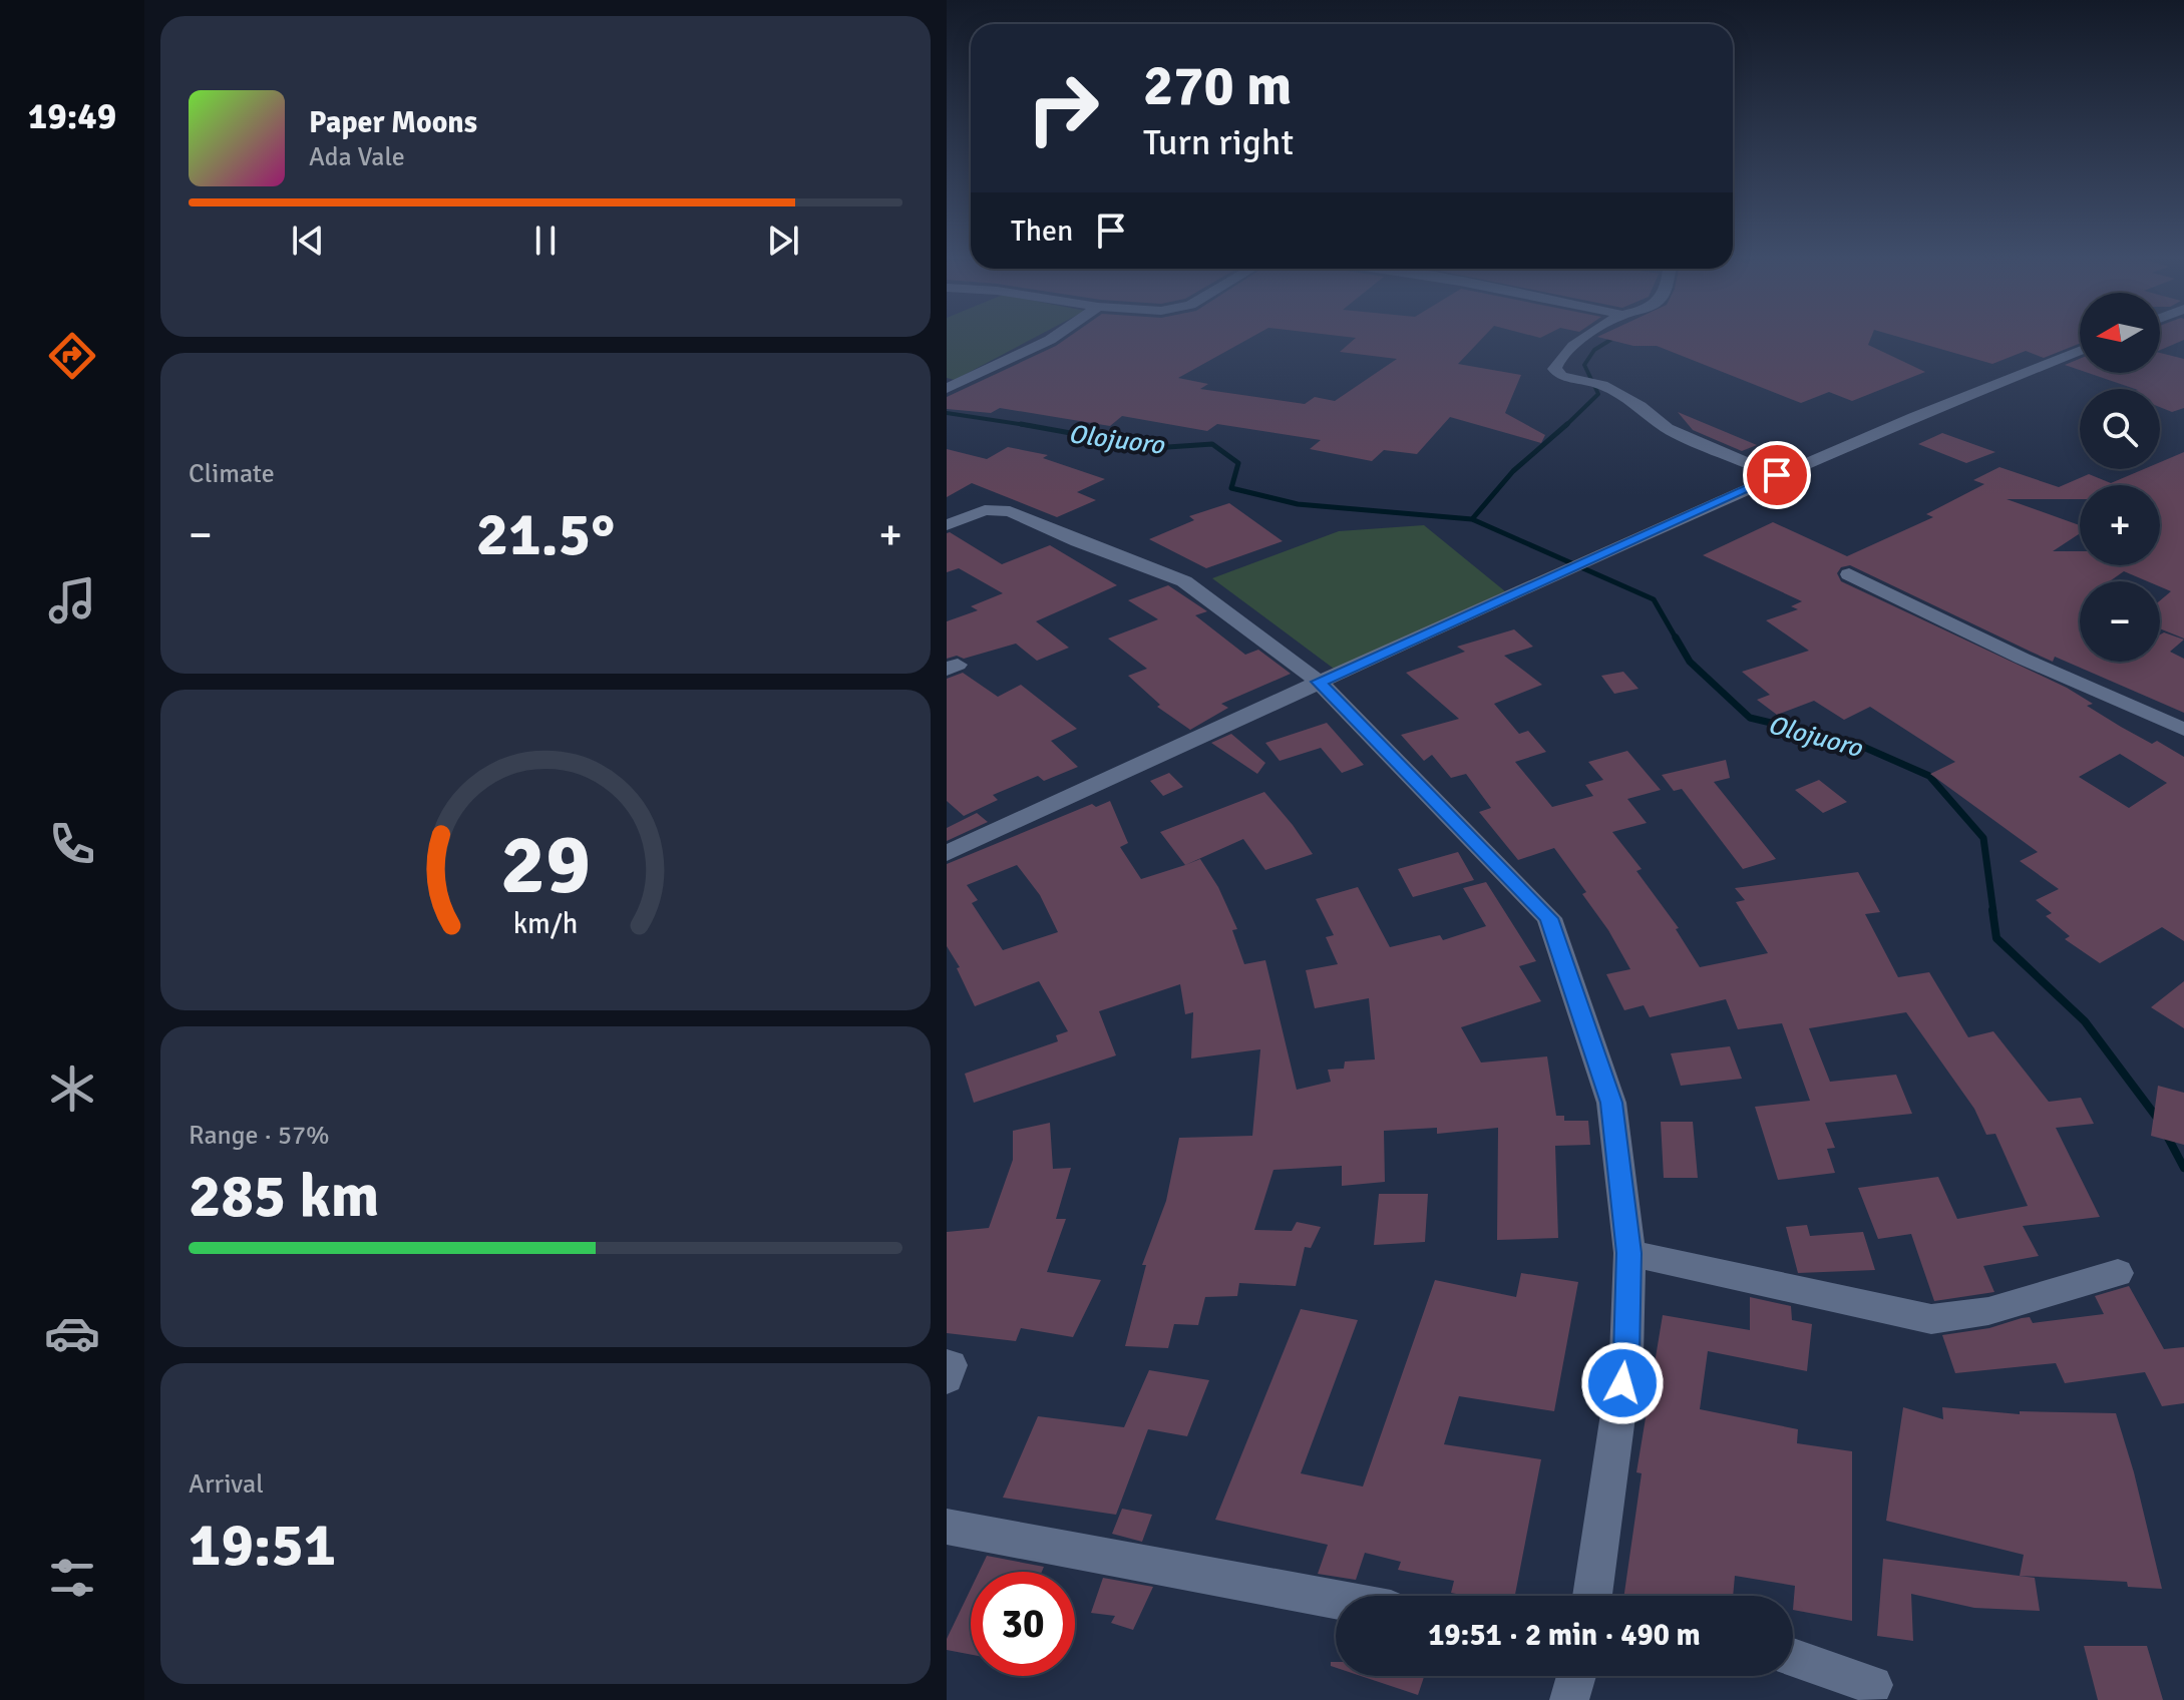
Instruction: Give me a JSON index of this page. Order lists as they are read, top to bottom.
{
  "water": ["Olojuoro"],
  "north": "left",
  "page": {
    "tabs": "19:49",
    "turn": ["270 m", "Turn right"],
    "song": ["Paper Moons", "Ada Vale"],
    "then": "Then",
    "map_buttons": ["+", "−"],
    "tile": [
      "Climate",
      ["Range · 57%", "285 km"],
      ["Arrival", "19:51"]
    ],
    "heat": ["−", "21.5°", "+"],
    "limit": "30",
    "trip": "19:51 · 2 min · 490 m",
    "gauge": ["29", "km/h"]
  }
}
